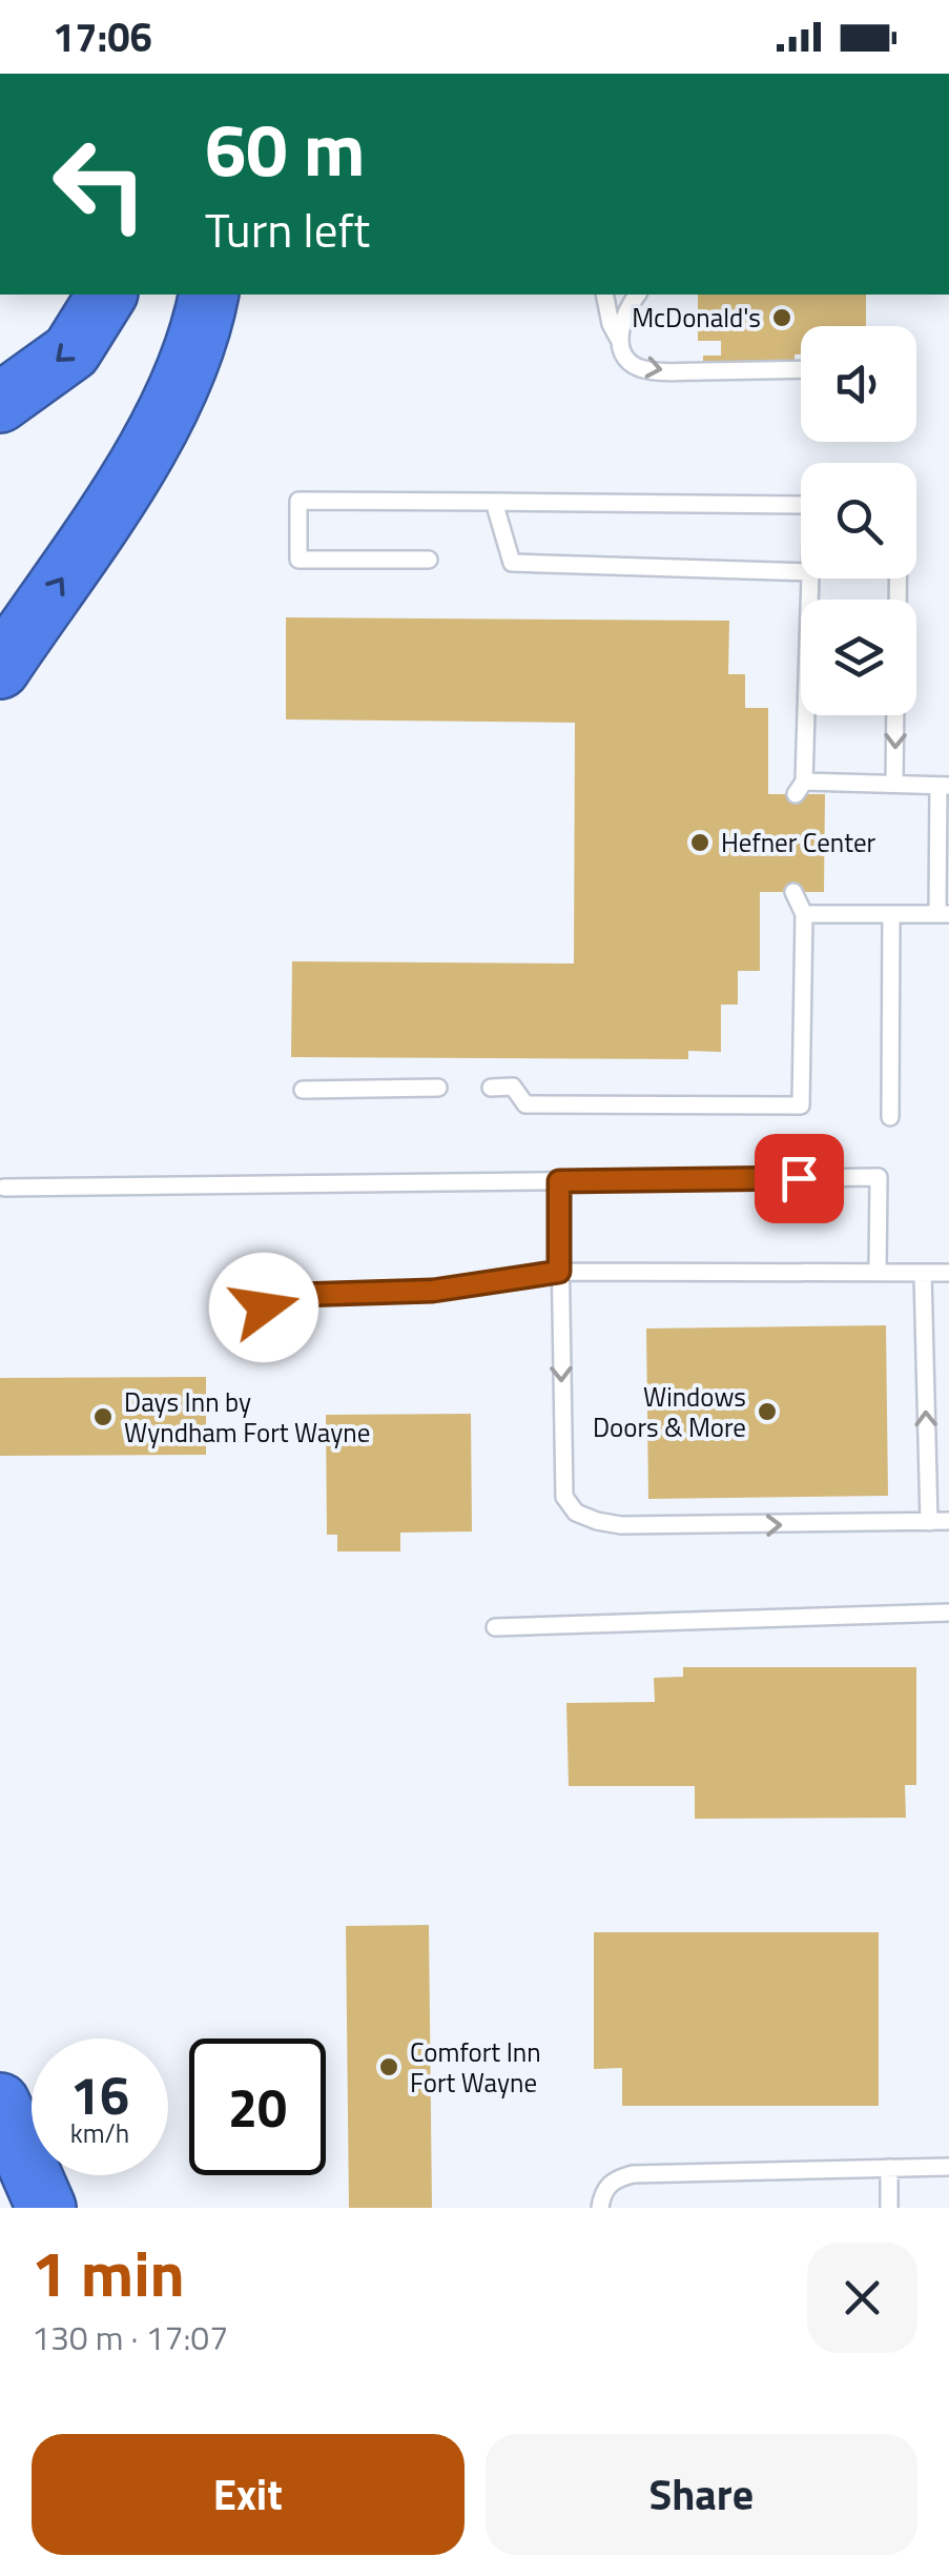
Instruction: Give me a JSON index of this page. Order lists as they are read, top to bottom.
{
  "places": [
    "McDonald's",
    "Hefner Center",
    "Windows Doors & More",
    "Days Inn by Wyndham Fort Wayne",
    "Comfort Inn Fort Wayne"
  ],
  "page": {
    "status": "17:06",
    "turn": ["60 m", "Turn left"],
    "speed": "16 km/h",
    "limit": "20",
    "heading": ["1 min", "130 m · 17:07"],
    "buttons": ["Exit", "Share"]
  }
}
